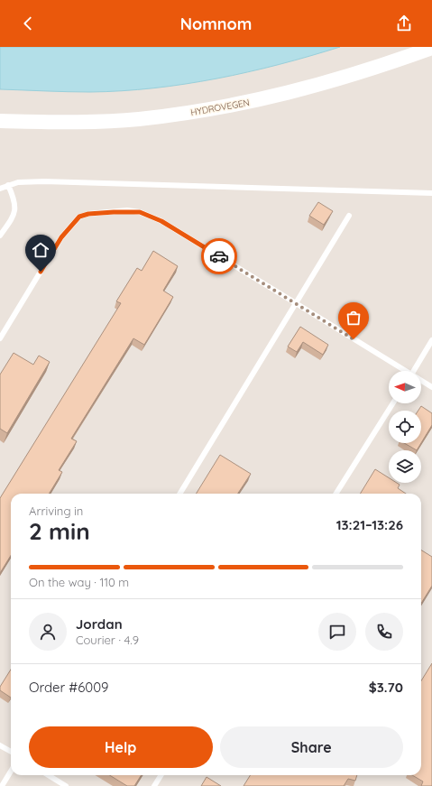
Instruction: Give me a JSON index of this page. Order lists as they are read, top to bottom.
{
  "streets": {
    "street": ["HYDROVEGEN"]
  },
  "north": "left",
  "page": {
    "header": "Nomnom",
    "heading": ["2 min", "Arriving in", "13:21–13:26"],
    "panel": [
      "Jordan",
      "Courier · 4.9",
      "Order #6009",
      "$3.70"
    ],
    "bar": "On the way · 110 m",
    "buttons": ["Help", "Share"]
  }
}
